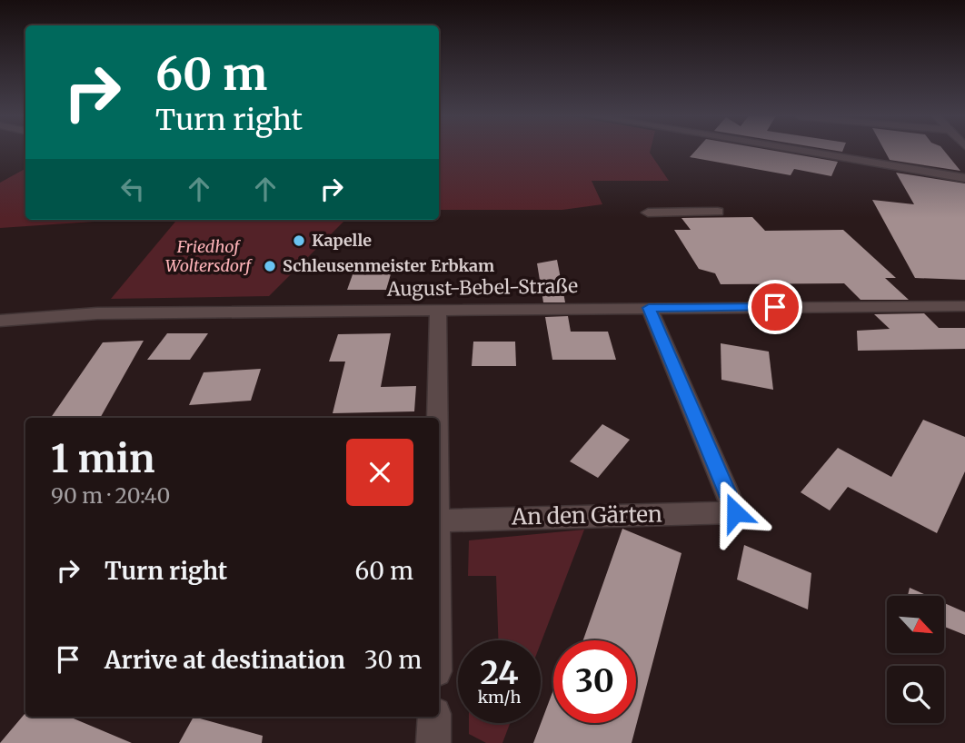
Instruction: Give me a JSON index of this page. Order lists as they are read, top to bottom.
{
  "streets": {
    "street": ["August-Bebel-Straße", "An den Gärten"]
  },
  "crossings": [
    ["August-Bebel-Straße", "An den Gärten"]
  ],
  "parks": ["Friedhof Woltersdorf"],
  "places": ["Kapelle", "Schleusenmeister Erbkam"],
  "north": "bottom right",
  "page": {
    "turn": ["60 m", "Turn right"],
    "heading": ["1 min", "90 m · 20:40"],
    "list": [
      {
        "name": "Turn right",
        "value": "60 m"
      },
      {
        "name": "Arrive at destination",
        "value": "30 m"
      }
    ],
    "speed": "24 km/h",
    "limit": "30"
  }
}
